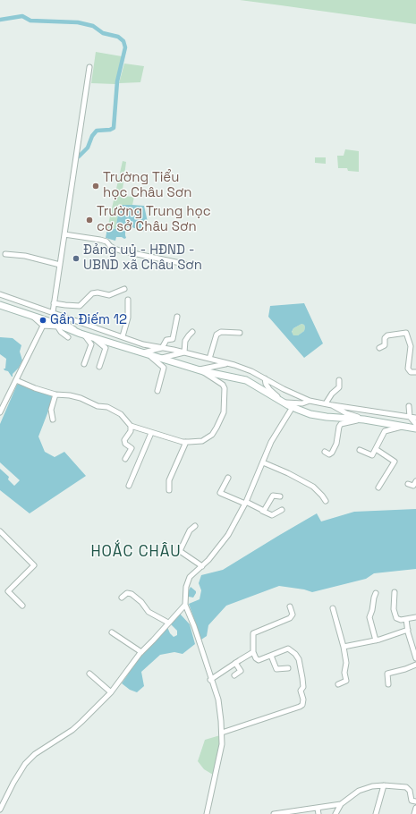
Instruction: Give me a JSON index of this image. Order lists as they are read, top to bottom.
{
  "districts": ["HOẮC CHÂU"],
  "places": [
    "Trường Tiểu học Châu Sơn",
    "Trường Trung học cơ sở Châu Sơn",
    "Đảng uỷ - HĐND - UBND xã Châu Sơn",
    "Gần Điếm 12"
  ]
}
